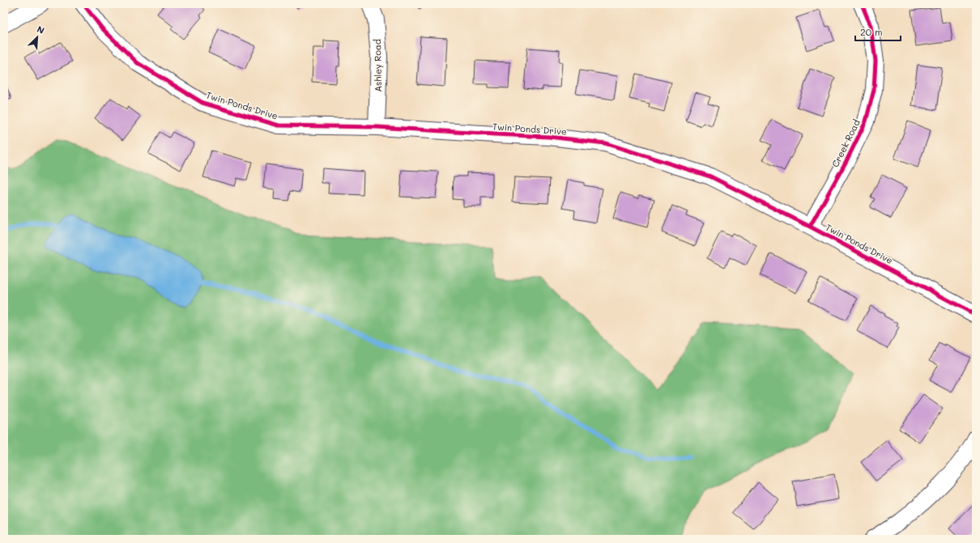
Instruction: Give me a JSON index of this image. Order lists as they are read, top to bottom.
{
  "streets": {
    "street": ["Ashley Road", "Twin Ponds Drive", "Creek Road"]
  },
  "crossings": [
    ["Ashley Road", "Twin Ponds Drive"],
    ["Twin Ponds Drive", "Creek Road"]
  ],
  "scale_bar": "20 m",
  "north": "top right"
}
